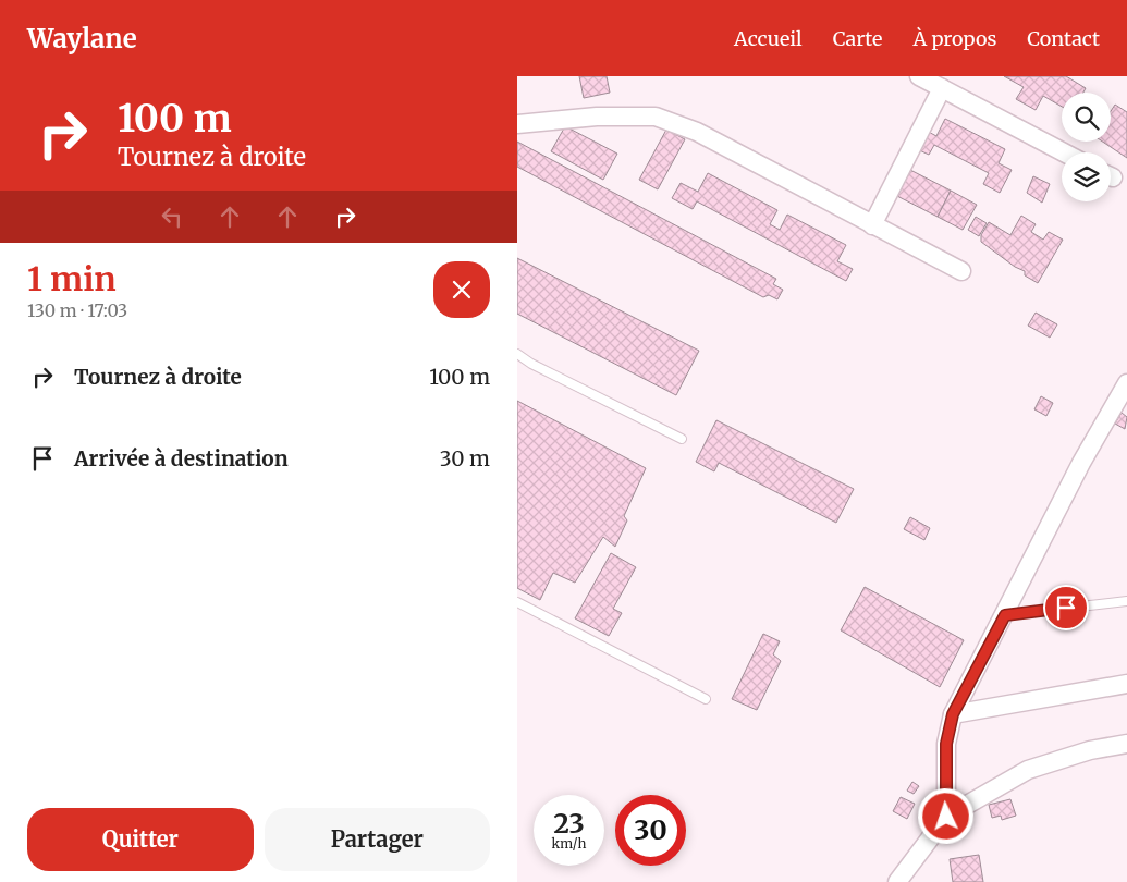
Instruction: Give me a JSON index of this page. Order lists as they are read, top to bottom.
{
  "page": {
    "header": "Waylane",
    "nav": [
      "Accueil",
      "Carte",
      "À propos",
      "Contact"
    ],
    "turn": ["100 m", "Tournez à droite"],
    "heading": ["1 min", "130 m · 17:03"],
    "list": [
      {
        "name": "Tournez à droite",
        "value": "100 m"
      },
      {
        "name": "Arrivée à destination",
        "value": "30 m"
      }
    ],
    "speed": "23 km/h",
    "limit": "30",
    "buttons": ["Quitter", "Partager"]
  }
}
